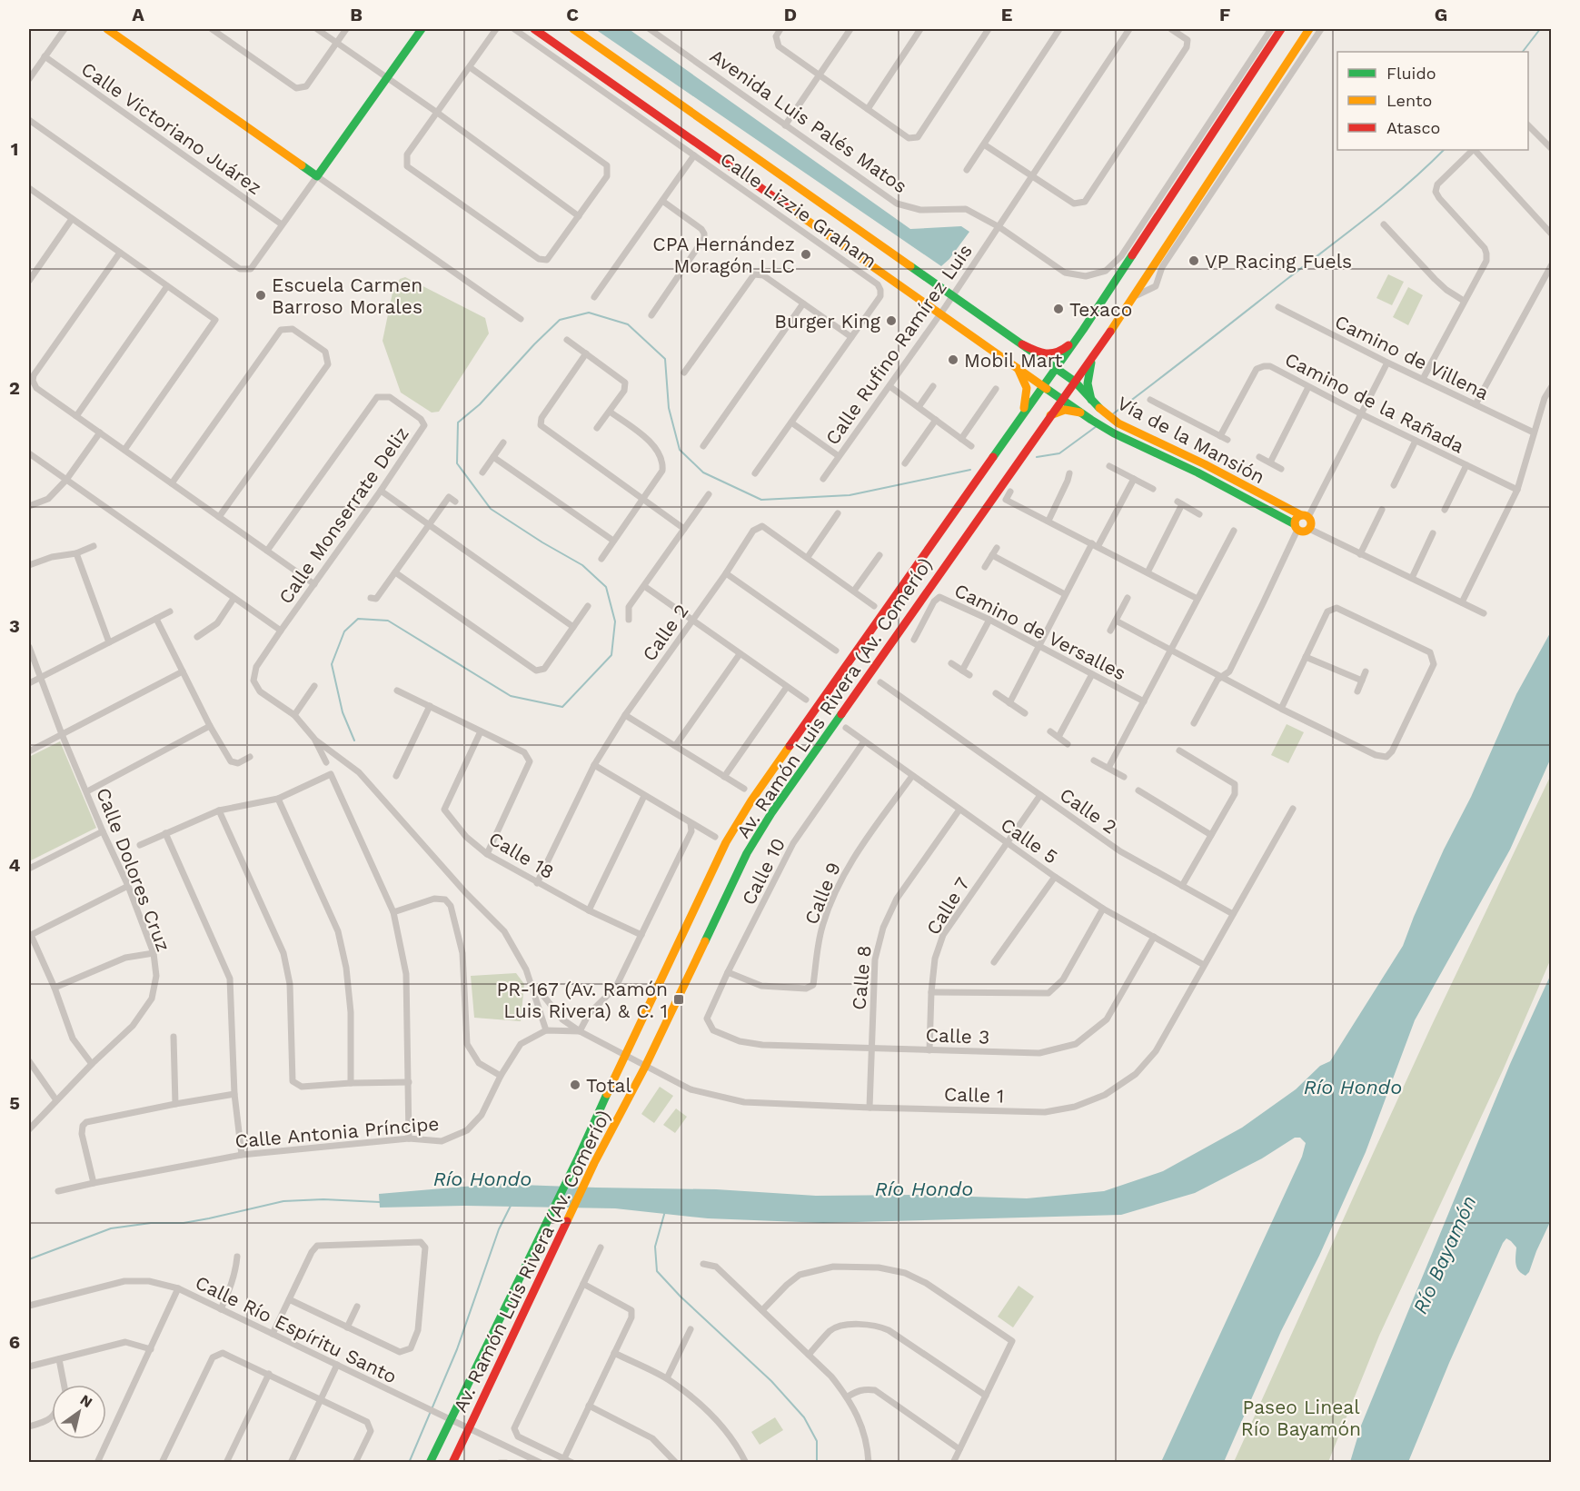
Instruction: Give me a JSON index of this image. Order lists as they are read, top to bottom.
{
  "streets": {
    "main road": ["Vía de la Mansión", "Av. Ramón Luis Rivera (Av. Comerío)"],
    "street": [
      "Avenida Luis Palés Matos",
      "Calle Victoriano Juárez",
      "Calle Lizzie Graham",
      "Calle Rufino Ramírez Luis",
      "Camino de Villena",
      "Camino de la Rañada",
      "Calle Monserrate Deliz",
      "Camino de Versalles",
      "Calle 2",
      "Calle 5",
      "Calle 18",
      "Calle Dolores Cruz",
      "Calle 10",
      "Calle 9",
      "Calle 7",
      "Calle 8",
      "Calle 3",
      "Calle 1",
      "Calle Antonia Príncipe",
      "Calle Río Espíritu Santo"
    ]
  },
  "crossings": [
    ["Avenida Luis Palés Matos", "Calle Rufino Ramírez Luis"],
    ["Calle Rufino Ramírez Luis", "Vía de la Mansión"],
    ["Vía de la Mansión", "Av. Ramón Luis Rivera (Av. Comerío)"],
    ["Calle 2", "Calle 18"],
    ["Calle 2", "Calle 7"],
    ["Calle 2", "Calle 1"],
    ["Av. Ramón Luis Rivera (Av. Comerío)", "Calle 1"],
    ["Av. Ramón Luis Rivera (Av. Comerío)", "Calle Antonia Príncipe"],
    ["Av. Ramón Luis Rivera (Av. Comerío)", "Calle Río Espíritu Santo"],
    ["Calle 5", "Calle 10"],
    ["Calle 5", "Calle 9"],
    ["Calle 5", "Calle 7"],
    ["Calle 5", "Calle 8"],
    ["Calle 5", "Calle 3"],
    ["Calle 5", "Calle 1"],
    ["Calle 10", "Calle 9"],
    ["Calle 10", "Calle 3"],
    ["Calle 7", "Calle 3"],
    ["Calle 8", "Calle 3"],
    ["Calle 8", "Calle 1"],
    ["Calle 1", "Calle Antonia Príncipe"]
  ],
  "water": ["Río Hondo", "Río Bayamón"],
  "parks": ["Paseo Lineal Río Bayamón"],
  "places": {
    "other": [
      "CPA Hernández Moragón LLC",
      "VP Racing Fuels",
      "Escuela Carmen Barroso Morales",
      "Texaco",
      "Burger King",
      "Mobil Mart",
      "Total"
    ],
    "transit": ["PR-167 (Av. Ramón Luis Rivera) & C. 1"]
  },
  "legend": ["Fluido", "Lento", "Atasco"],
  "north": "top right",
  "grid": {
    "columns": [
      "A",
      "B",
      "C",
      "D",
      "E",
      "F",
      "G"
    ],
    "rows": [
      "1",
      "2",
      "3",
      "4",
      "5",
      "6"
    ]
  }
}
